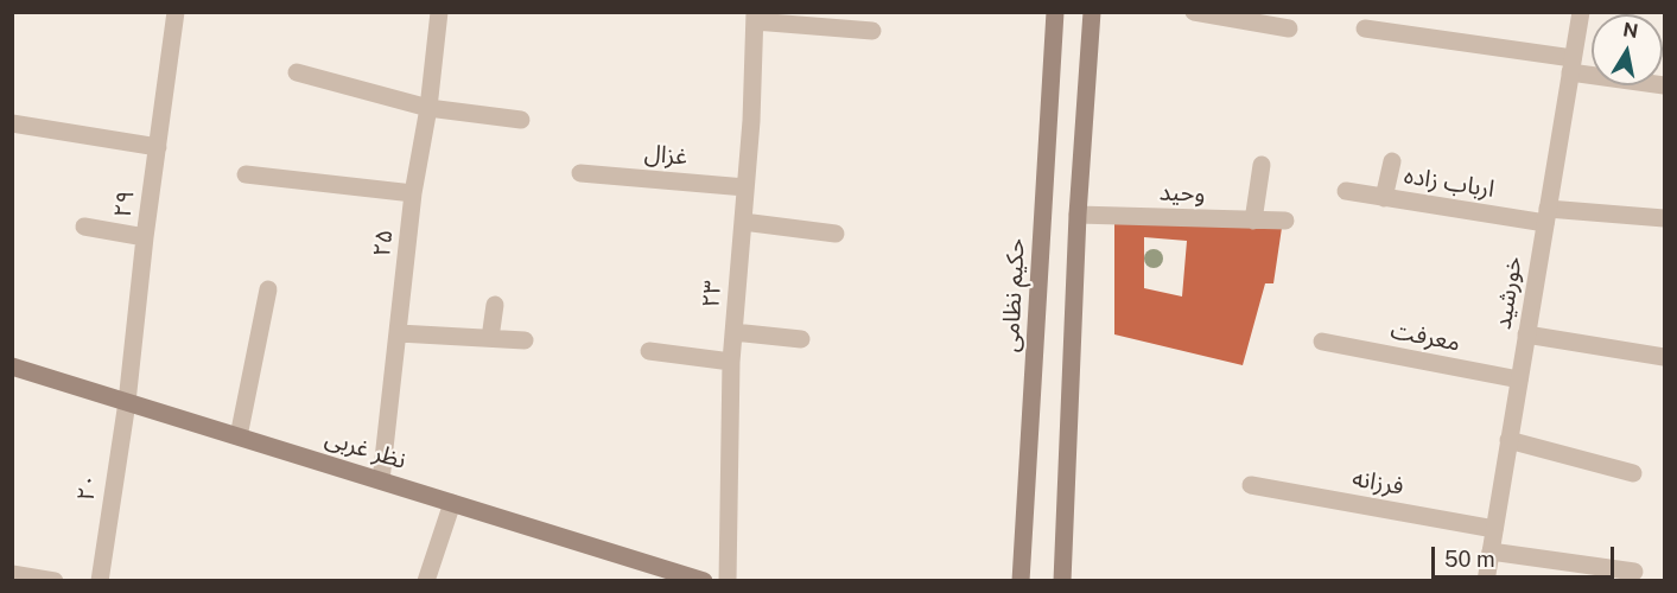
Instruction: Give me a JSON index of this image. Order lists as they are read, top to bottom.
{
  "streets": {
    "main road": ["حکیم نظامی", "نظر غربی"],
    "street": [
      "غزال",
      "ارباب زاده",
      "وحید",
      "۲۹",
      "۲۵",
      "خورشید",
      "۲۳",
      "معرفت",
      "فرزانه",
      "۲۰"
    ]
  },
  "crossings": [
    ["غزال", "۲۳"],
    ["ارباب زاده", "خورشید"],
    ["۲۹", "نظر غربی"],
    ["۲۹", "۲۰"],
    ["۲۵", "نظر غربی"],
    ["خورشید", "معرفت"],
    ["خورشید", "فرزانه"],
    ["نظر غربی", "۲۰"]
  ],
  "scale_bar": "50 m",
  "north": "top"
}
